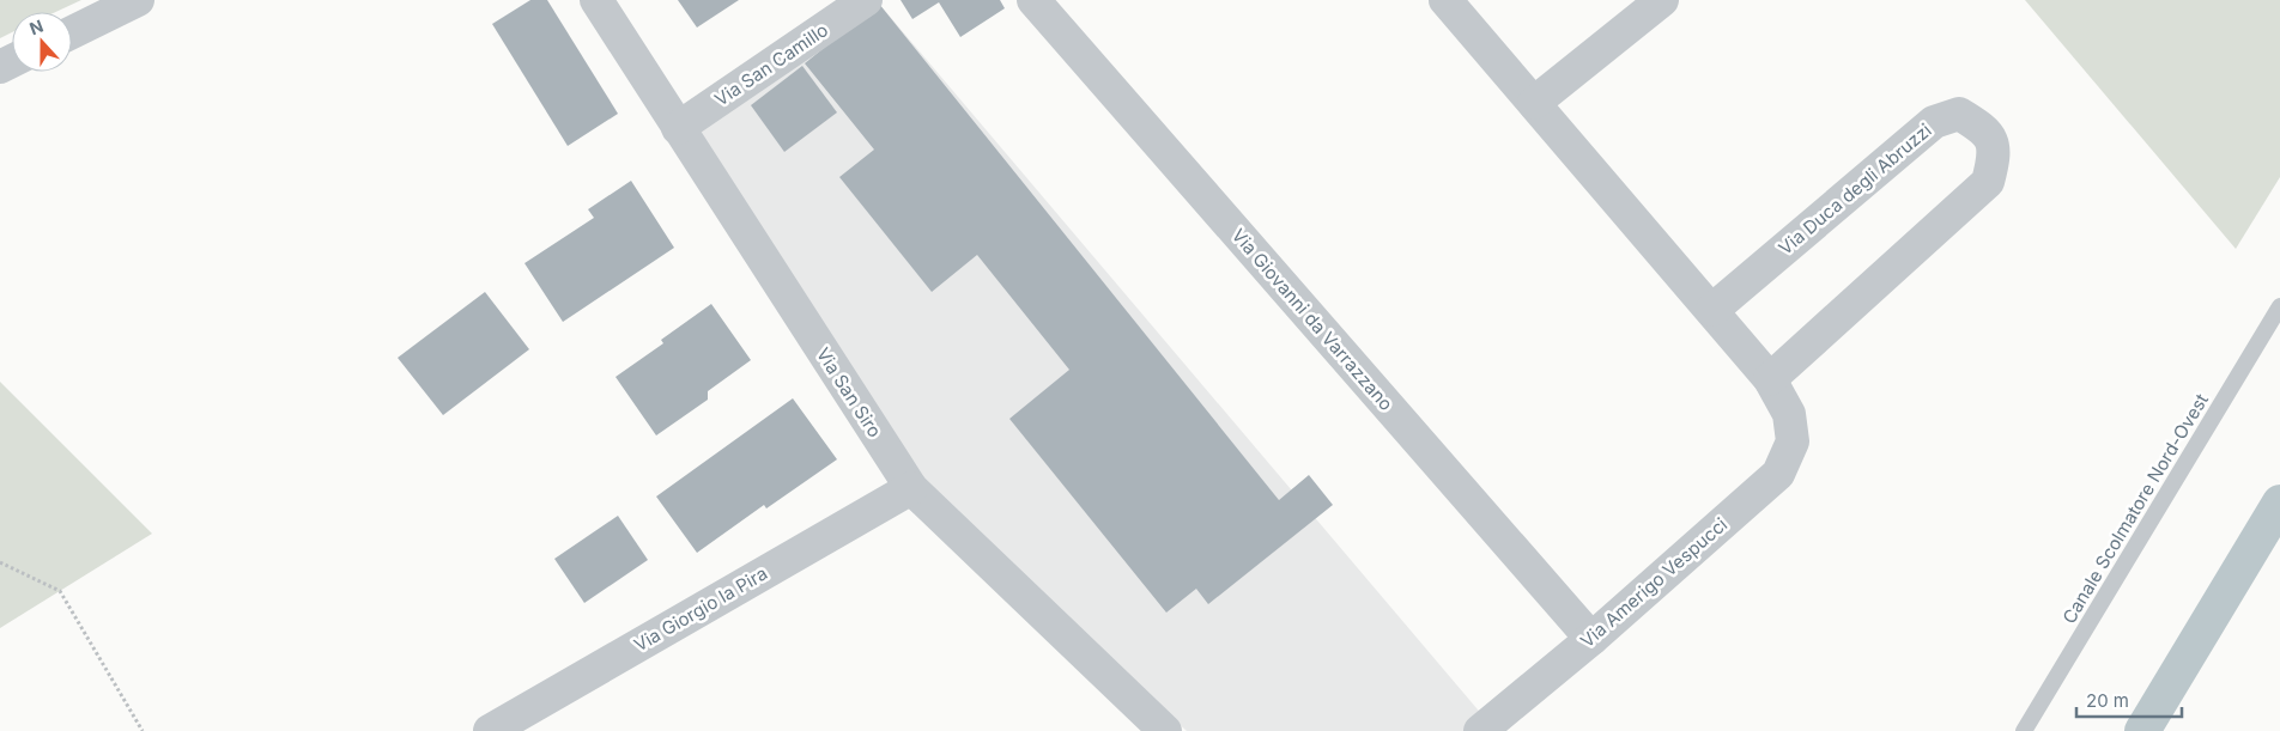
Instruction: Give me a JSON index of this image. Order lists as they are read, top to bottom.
{
  "streets": {
    "street": [
      "Via San Camillo",
      "Via Duca degli Abruzzi",
      "Via Giovanni da Varrazzano",
      "Via San Siro",
      "Via Amerigo Vespucci",
      "Via Giorgio la Pira"
    ],
    "lane": ["Canale Scolmatore Nord-Ovest"]
  },
  "crossings": [
    ["Via San Camillo", "Via San Siro"],
    ["Via Duca degli Abruzzi", "Via Amerigo Vespucci"],
    ["Via Giovanni da Varrazzano", "Via Amerigo Vespucci"],
    ["Via San Siro", "Via Giorgio la Pira"]
  ],
  "scale_bar": "20 m",
  "north": "top"
}
